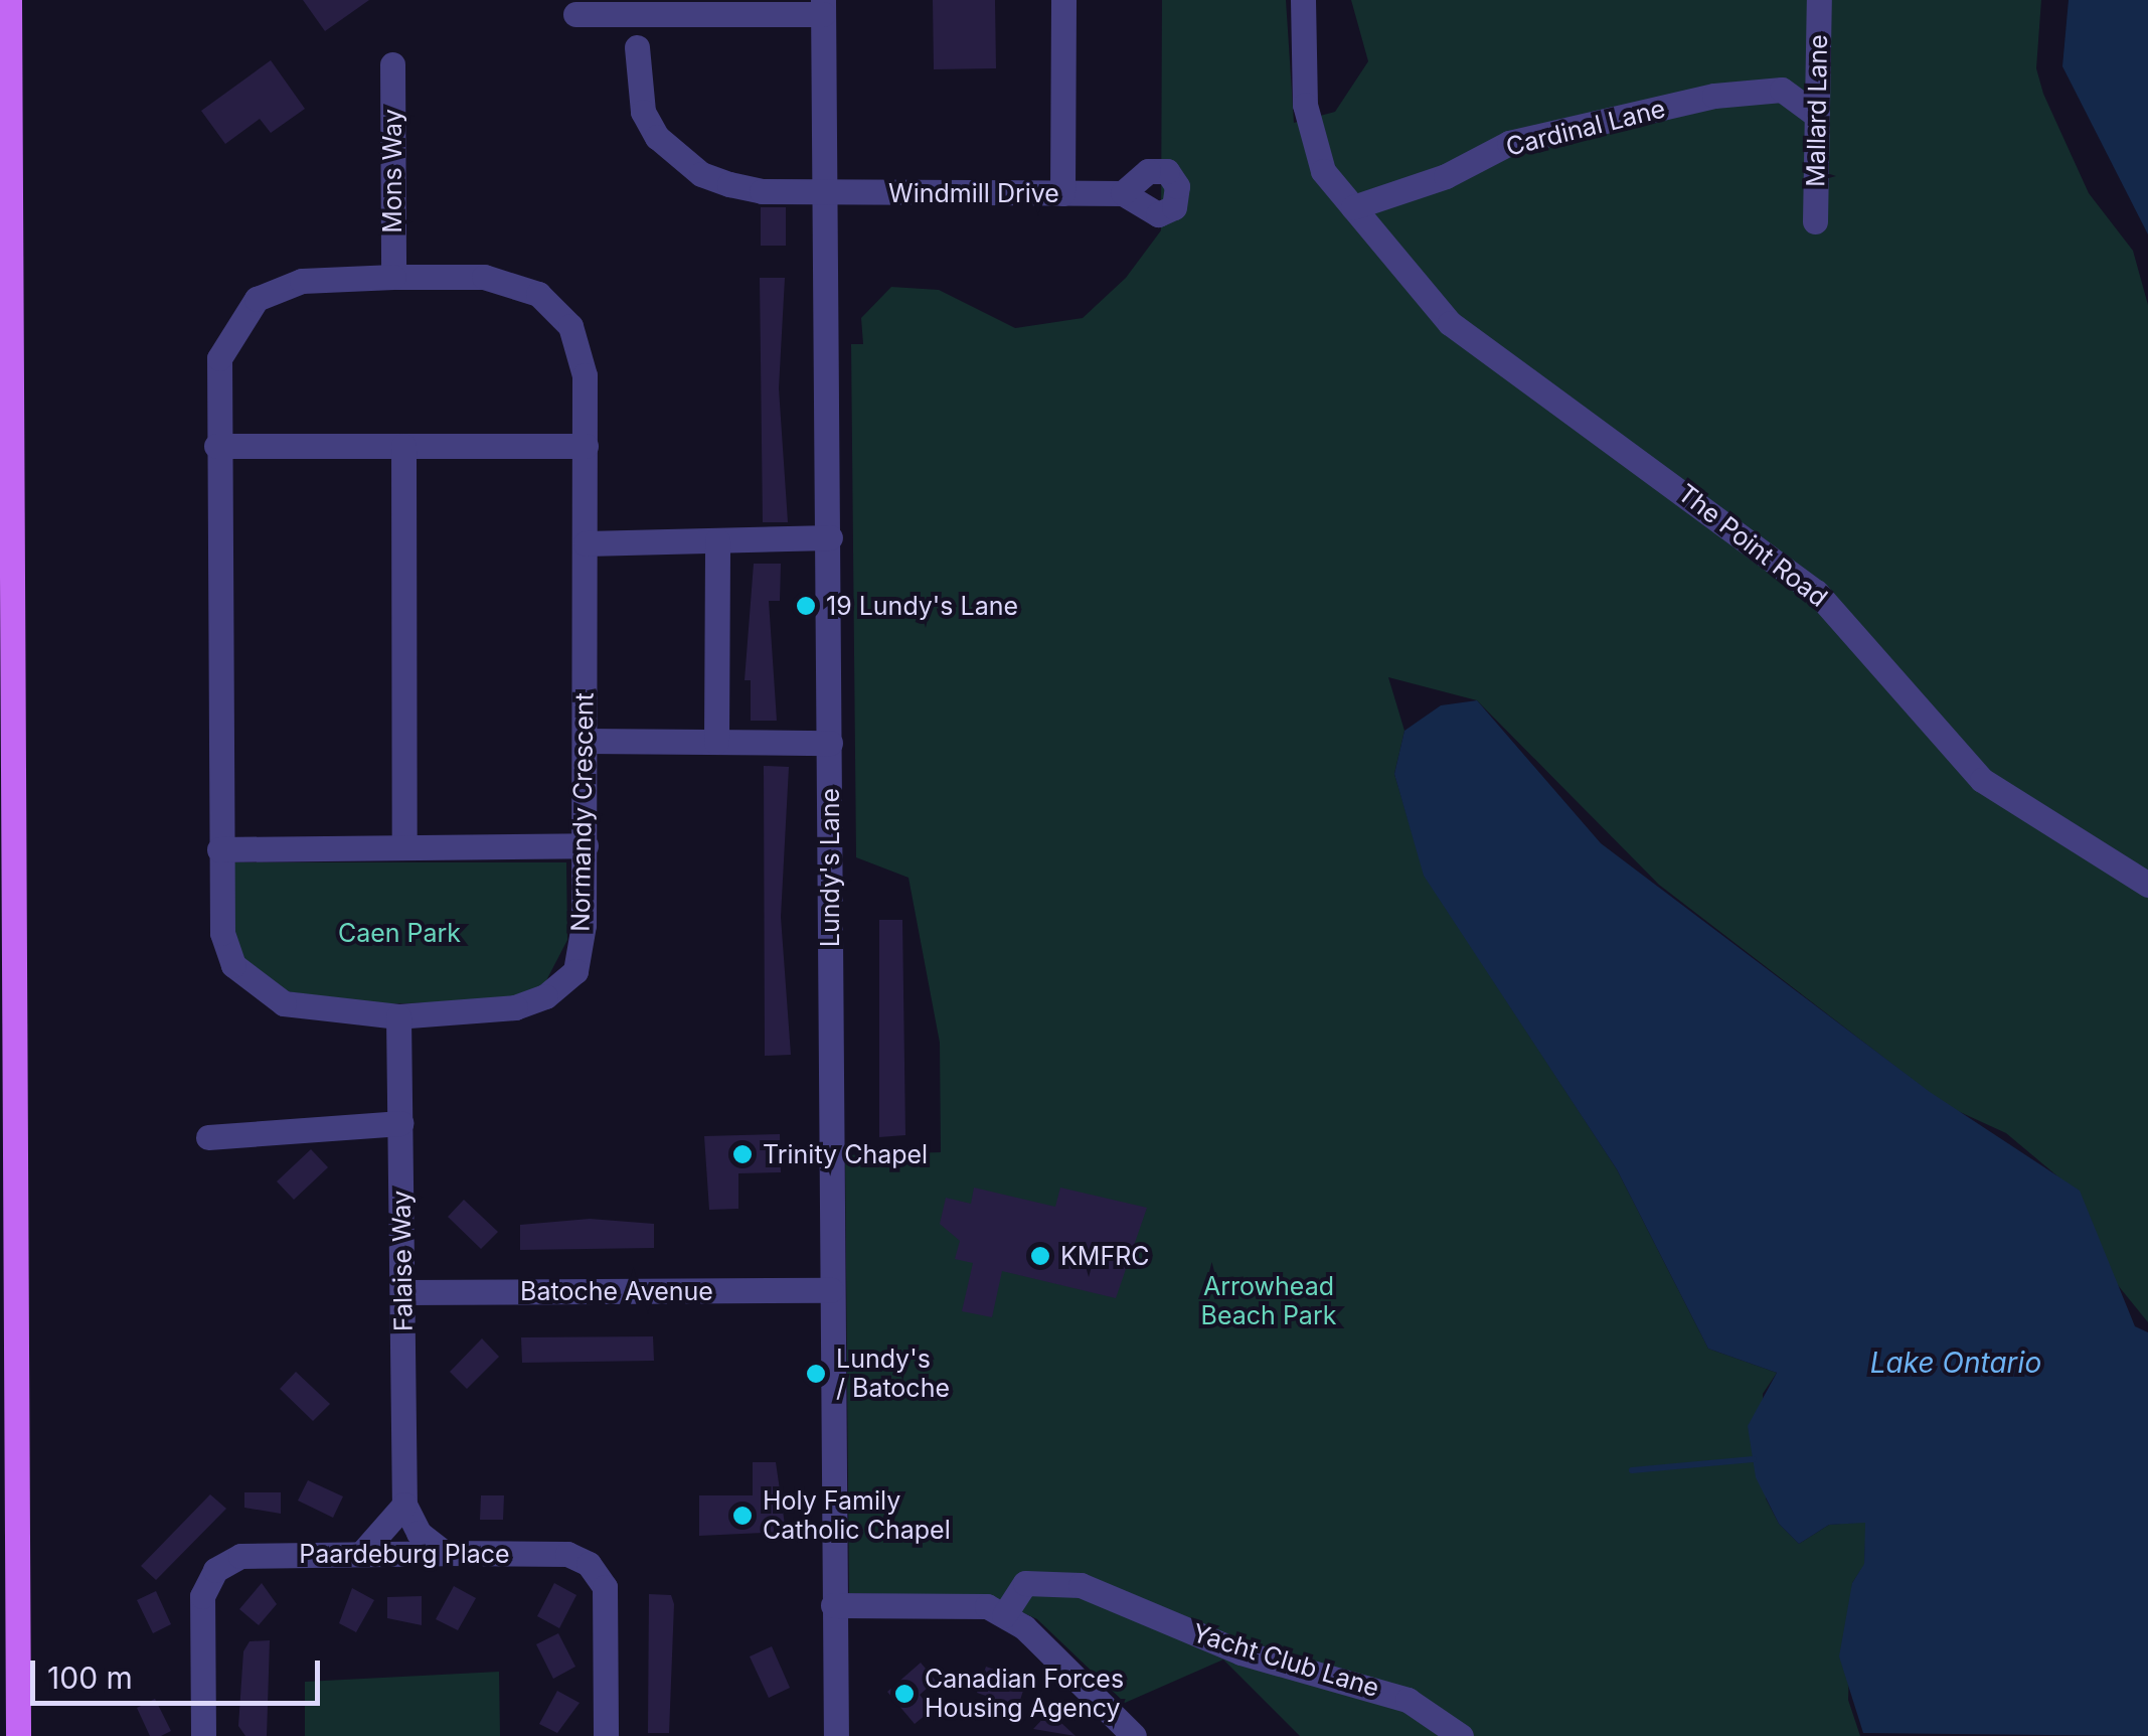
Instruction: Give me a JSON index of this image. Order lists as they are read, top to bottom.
{
  "streets": {
    "street": [
      "Mallard Lane",
      "Cardinal Lane",
      "Mons Way",
      "Windmill Drive",
      "The Point Road",
      "Normandy Crescent",
      "Lundy's Lane",
      "Falaise Way",
      "Batoche Avenue",
      "Paardeburg Place",
      "Yacht Club Lane"
    ]
  },
  "crossings": [
    ["Cardinal Lane", "The Point Road"],
    ["Mons Way", "Normandy Crescent"],
    ["Windmill Drive", "Lundy's Lane"],
    ["Normandy Crescent", "Falaise Way"],
    ["Lundy's Lane", "Batoche Avenue"],
    ["Falaise Way", "Batoche Avenue"]
  ],
  "water": ["Lake Ontario"],
  "parks": ["Caen Park", "Arrowhead Beach Park"],
  "places": [
    "19 Lundy's Lane",
    "Trinity Chapel",
    "KMFRC",
    "Lundy's / Batoche",
    "Holy Family Catholic Chapel",
    "Canadian Forces Housing Agency"
  ],
  "scale_bar": "100 m"
}
